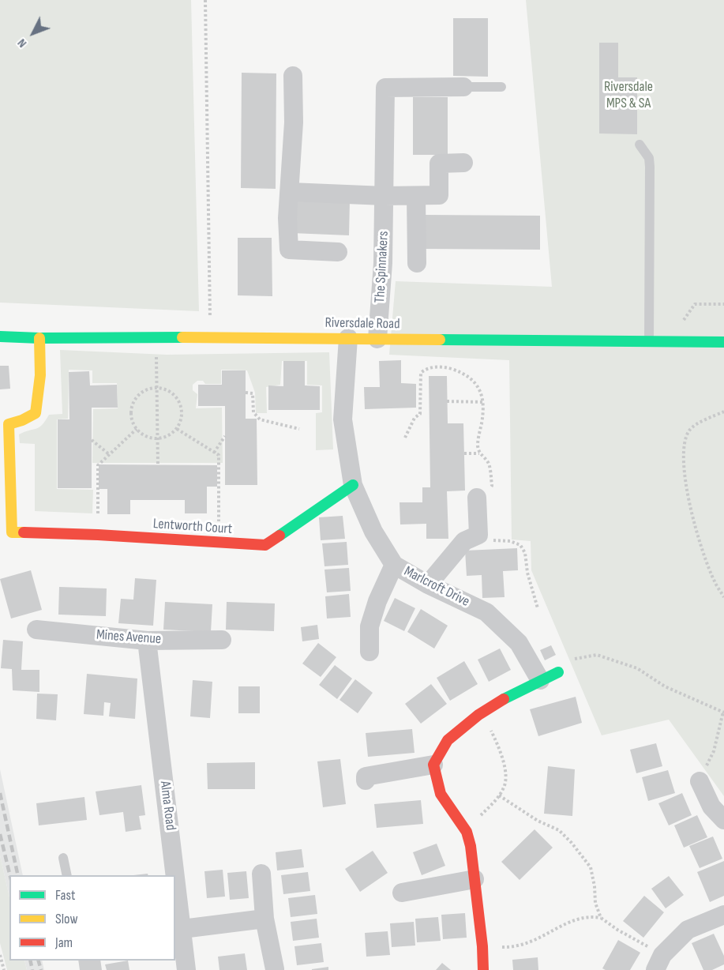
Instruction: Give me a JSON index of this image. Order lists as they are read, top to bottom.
{
  "streets": {
    "street": [
      "The Spinnakers",
      "Riversdale Road",
      "Lentworth Court",
      "Marlcroft Drive",
      "Mines Avenue",
      "Alma Road"
    ]
  },
  "crossings": [
    ["The Spinnakers", "Riversdale Road"],
    ["Riversdale Road", "Lentworth Court"],
    ["Riversdale Road", "Marlcroft Drive"],
    ["Lentworth Court", "Marlcroft Drive"],
    ["Mines Avenue", "Alma Road"]
  ],
  "parks": ["Riversdale MPS & SA"],
  "legend": ["Fast", "Slow", "Jam"],
  "north": "bottom left"
}
